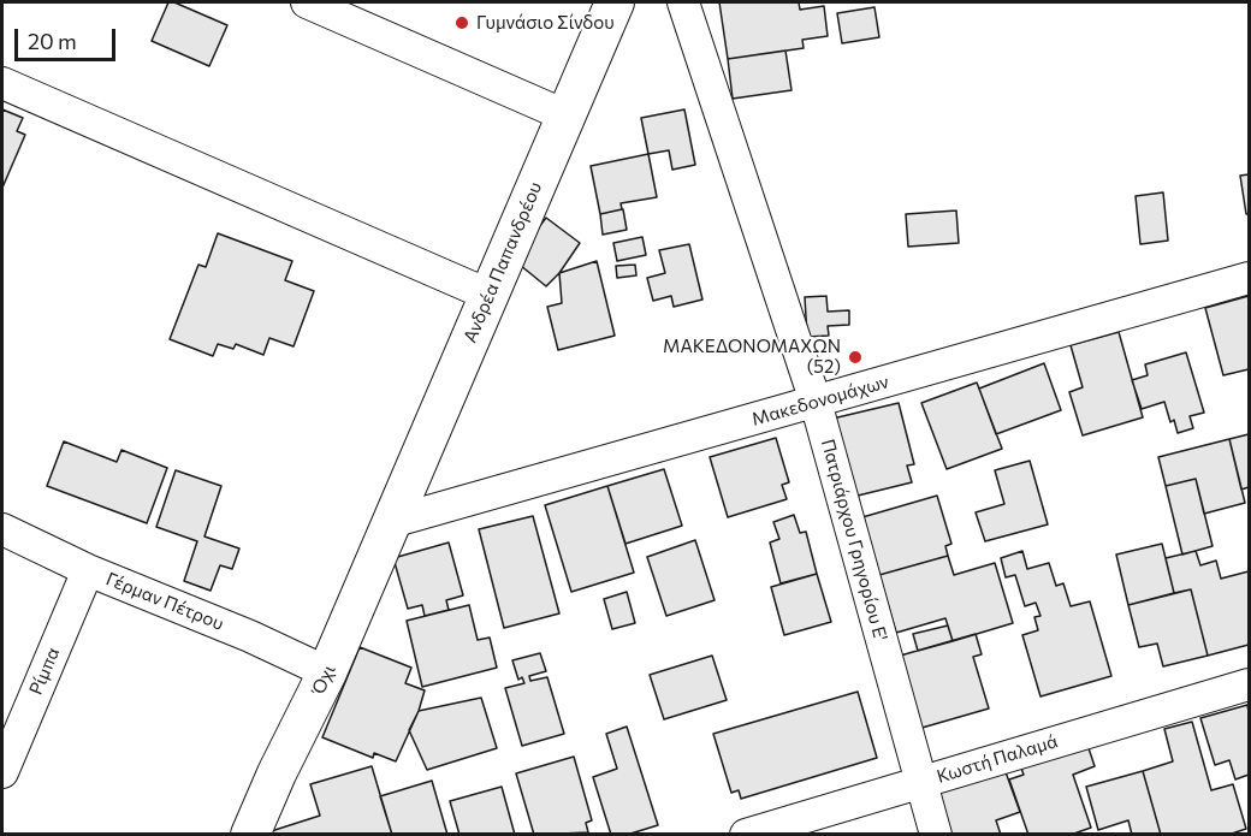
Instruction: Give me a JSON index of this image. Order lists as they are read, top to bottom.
{
  "streets": {
    "street": [
      "Ανδρέα Παπανδρέου",
      "Μακεδονομάχων",
      "Πατριάρχου Γρηγορίου Ε'",
      "Γέρμαν Πέτρου",
      "Ρίμπα",
      "Όχι",
      "Κωστή Παλαμά"
    ]
  },
  "crossings": [
    ["Ανδρέα Παπανδρέου", "Μακεδονομάχων"],
    ["Ανδρέα Παπανδρέου", "Όχι"],
    ["Μακεδονομάχων", "Πατριάρχου Γρηγορίου Ε'"],
    ["Μακεδονομάχων", "Όχι"],
    ["Πατριάρχου Γρηγορίου Ε'", "Κωστή Παλαμά"],
    ["Γέρμαν Πέτρου", "Ρίμπα"],
    ["Γέρμαν Πέτρου", "Όχι"]
  ],
  "places": ["Γυμνάσιο Σίνδου", "ΜΑΚΕΔΟΝΟΜΑΧΩΝ (52)"],
  "scale_bar": "20 m"
}
